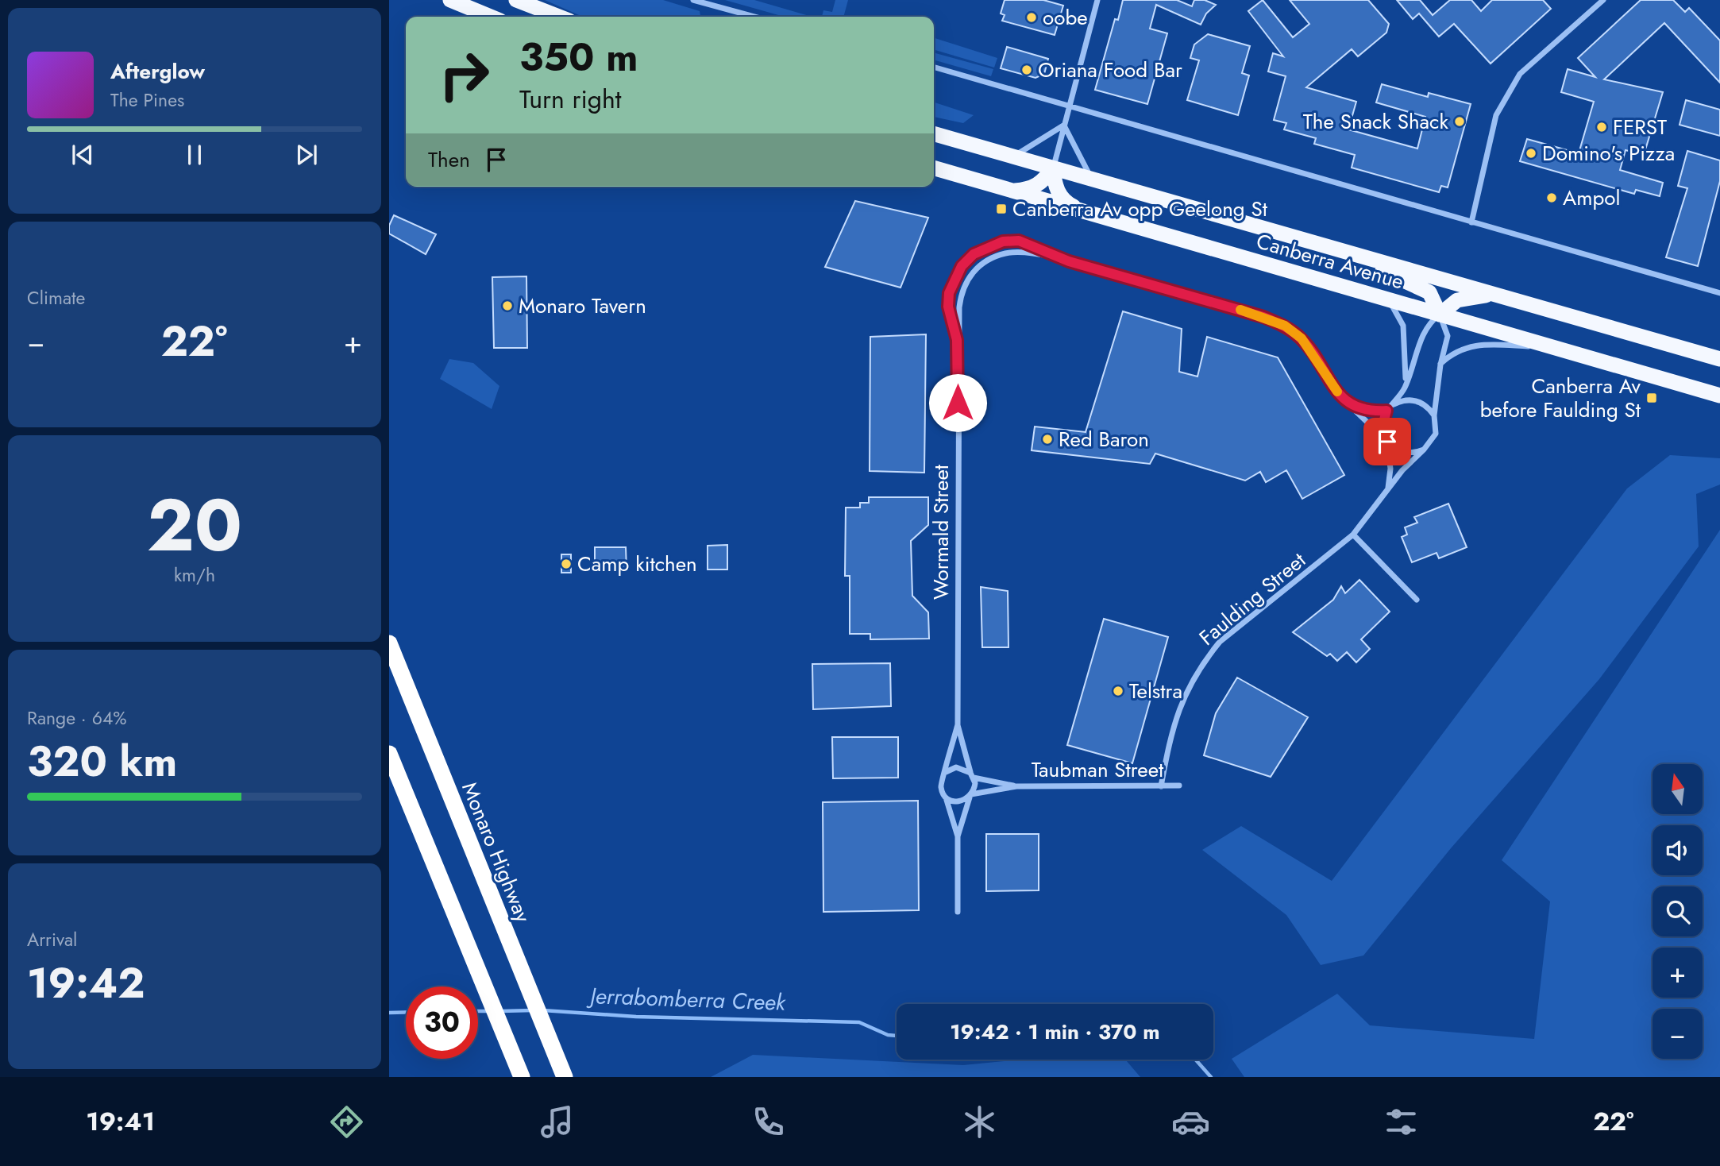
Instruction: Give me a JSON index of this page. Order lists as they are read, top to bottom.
{
  "streets": {
    "highway": ["Canberra Avenue", "Monaro Highway"],
    "street": ["Wormald Street", "Faulding Street", "Taubman Street"]
  },
  "crossings": [
    ["Wormald Street", "Faulding Street"],
    ["Wormald Street", "Taubman Street"],
    ["Faulding Street", "Taubman Street"]
  ],
  "water": ["Jerrabomberra Creek"],
  "places": {
    "other": [
      "oobe",
      "Oriana Food Bar",
      "The Snack Shack",
      "FERST",
      "Domino's Pizza",
      "Ampol",
      "Monaro Tavern",
      "Red Baron",
      "Camp kitchen",
      "Telstra"
    ],
    "transit": ["Canberra Av opp Geelong St", "Canberra Av before Faulding St"]
  },
  "north": "top",
  "page": {
    "turn": ["350 m", "Turn right"],
    "song": ["Afterglow", "The Pines"],
    "then": "Then",
    "tile": [
      "Climate",
      ["20", "km/h"],
      ["Range · 64%", "320 km"],
      ["Arrival", "19:42"]
    ],
    "heat": ["−", "22°", "+"],
    "map_buttons": ["+", "−"],
    "limit": "30",
    "trip": "19:42 · 1 min · 370 m",
    "tabs": ["19:41", "22°"]
  }
}
